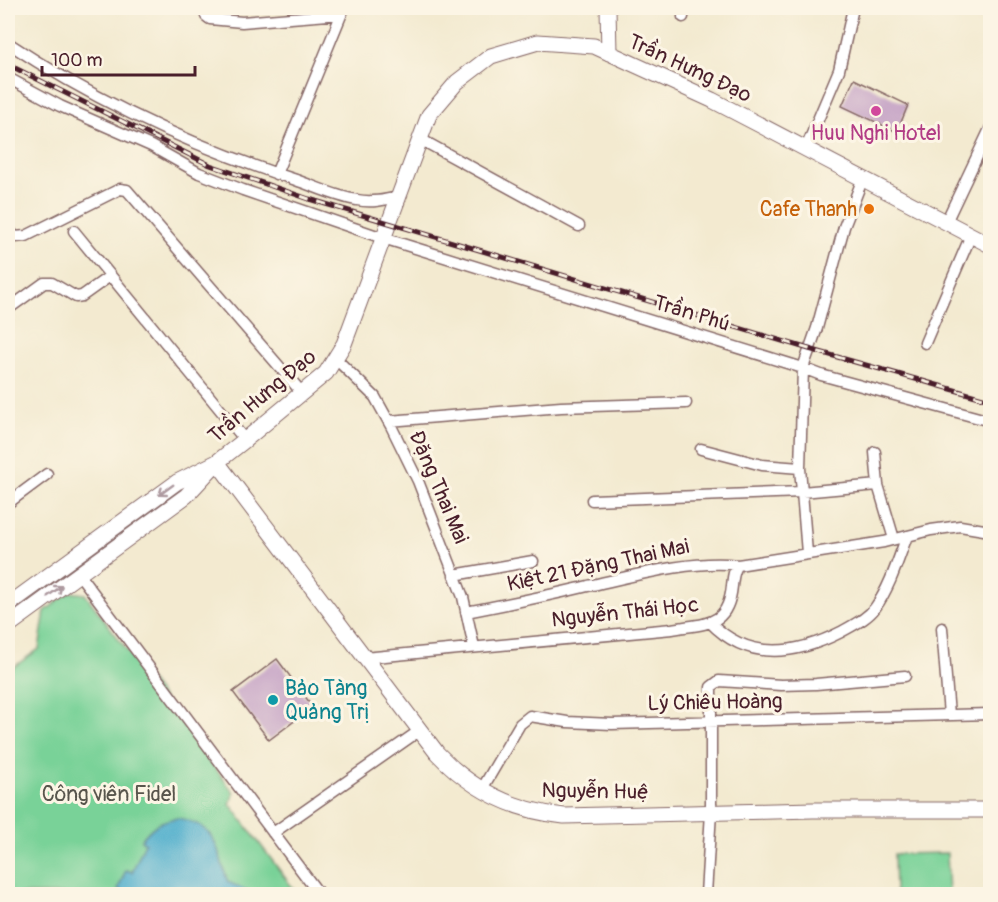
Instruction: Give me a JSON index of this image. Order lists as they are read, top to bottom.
{
  "streets": {
    "street": [
      "Trần Hưng Đạo",
      "Trần Phú",
      "Đặng Thai Mai",
      "Kiệt 21 Đặng Thai Mai",
      "Nguyễn Thái Học",
      "Lý Chiêu Hoàng",
      "Nguyễn Huệ"
    ]
  },
  "crossings": [
    ["Trần Hưng Đạo", "Trần Phú"],
    ["Trần Hưng Đạo", "Đặng Thai Mai"],
    ["Trần Hưng Đạo", "Nguyễn Huệ"],
    ["Đặng Thai Mai", "Kiệt 21 Đặng Thai Mai"],
    ["Đặng Thai Mai", "Nguyễn Thái Học"],
    ["Kiệt 21 Đặng Thai Mai", "Nguyễn Thái Học"],
    ["Nguyễn Thái Học", "Nguyễn Huệ"],
    ["Lý Chiêu Hoàng", "Nguyễn Huệ"]
  ],
  "parks": ["Công viên Fidel"],
  "places": ["Huu Nghi Hotel", "Cafe Thanh", "Bảo Tàng Quảng Trị"],
  "scale_bar": "100 m"
}
